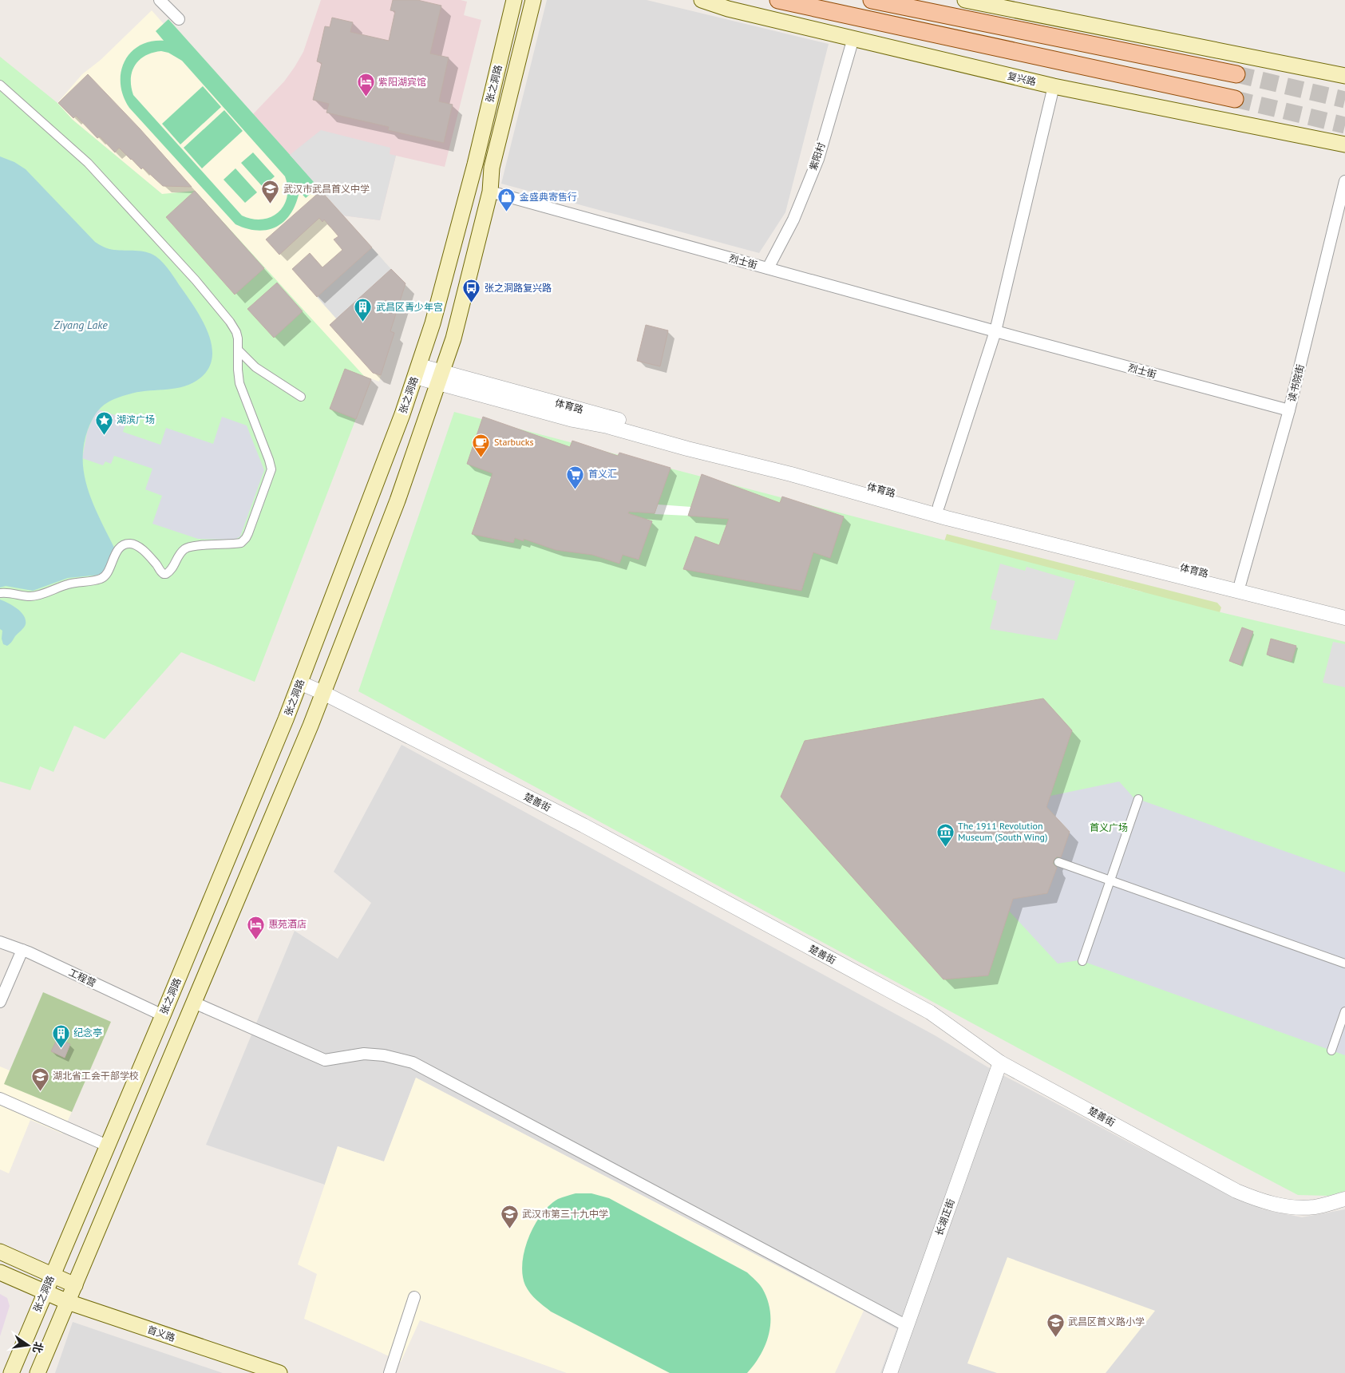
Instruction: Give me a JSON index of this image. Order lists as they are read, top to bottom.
{
  "streets": {
    "main road": ["复兴路", "张之洞路", "首义路"],
    "street": [
      "紫阳村",
      "烈士街",
      "读书院街",
      "体育路",
      "楚善街",
      "工程营",
      "长湖正街"
    ]
  },
  "crossings": [
    ["复兴路", "紫阳村"],
    ["张之洞路", "烈士街"],
    ["张之洞路", "体育路"],
    ["张之洞路", "楚善街"],
    ["张之洞路", "工程营"],
    ["张之洞路", "首义路"],
    ["紫阳村", "烈士街"],
    ["烈士街", "读书院街"],
    ["读书院街", "体育路"],
    ["楚善街", "长湖正街"]
  ],
  "water": ["Ziyang Lake"],
  "parks": ["首义广场"],
  "places": {
    "hotel": ["紫阳湖宾馆", "惠苑酒店"],
    "school or university": [
      "武汉市武昌首义中学",
      "湖北省工会干部学校",
      "武汉市第三十九中学",
      "武昌区首义路小学"
    ],
    "shop": ["金盛典寄售行"],
    "bus stop": ["张之洞路复兴路"],
    "building": ["武昌区青少年宫", "纪念亭"],
    "place": ["湖滨广场"],
    "cafe": ["Starbucks"],
    "supermarket": ["首义汇"],
    "museum": ["The 1911 Revolution Museum (South Wing)"]
  },
  "north": "right"
}
